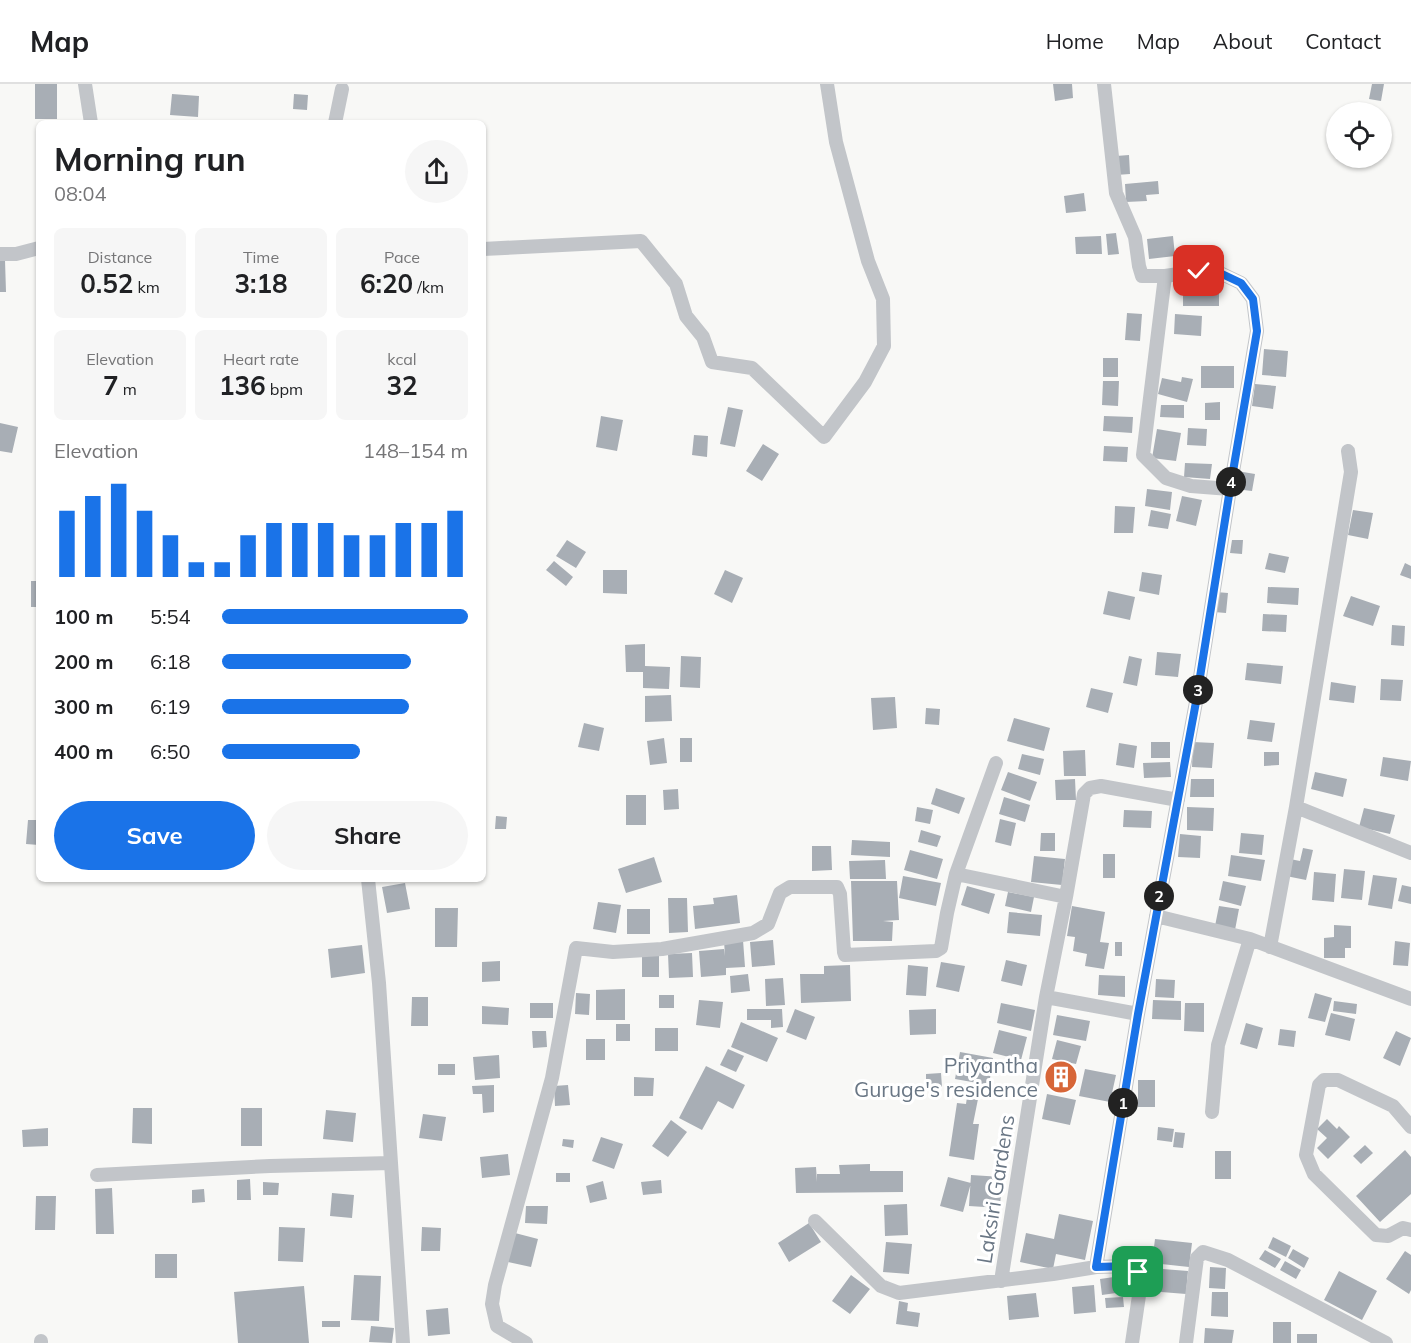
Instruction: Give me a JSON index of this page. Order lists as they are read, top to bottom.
{
  "streets": {
    "street": ["Laksiri Gardens"]
  },
  "places": {
    "building": ["Priyantha Guruge's residence"]
  },
  "page": {
    "header": "Map",
    "nav": [
      "Home",
      "Map",
      "About",
      "Contact"
    ],
    "heading": ["Morning run", "08:04"],
    "stats": [
      ["Distance", "0.52 km"],
      ["Time", "3:18"],
      ["Pace", "6:20 /km"],
      ["Elevation", "7 m"],
      ["Heart rate", "136 bpm"],
      ["kcal", "32"]
    ],
    "chart": ["Elevation", "148–154 m"],
    "pins": [
      "4",
      "3",
      "2",
      "1"
    ],
    "list": [
      {
        "name": "100 m",
        "note": "5:54"
      },
      {
        "name": "200 m",
        "note": "6:18"
      },
      {
        "name": "300 m",
        "note": "6:19"
      },
      {
        "name": "400 m",
        "note": "6:50"
      }
    ],
    "buttons": ["Save", "Share"]
  }
}
